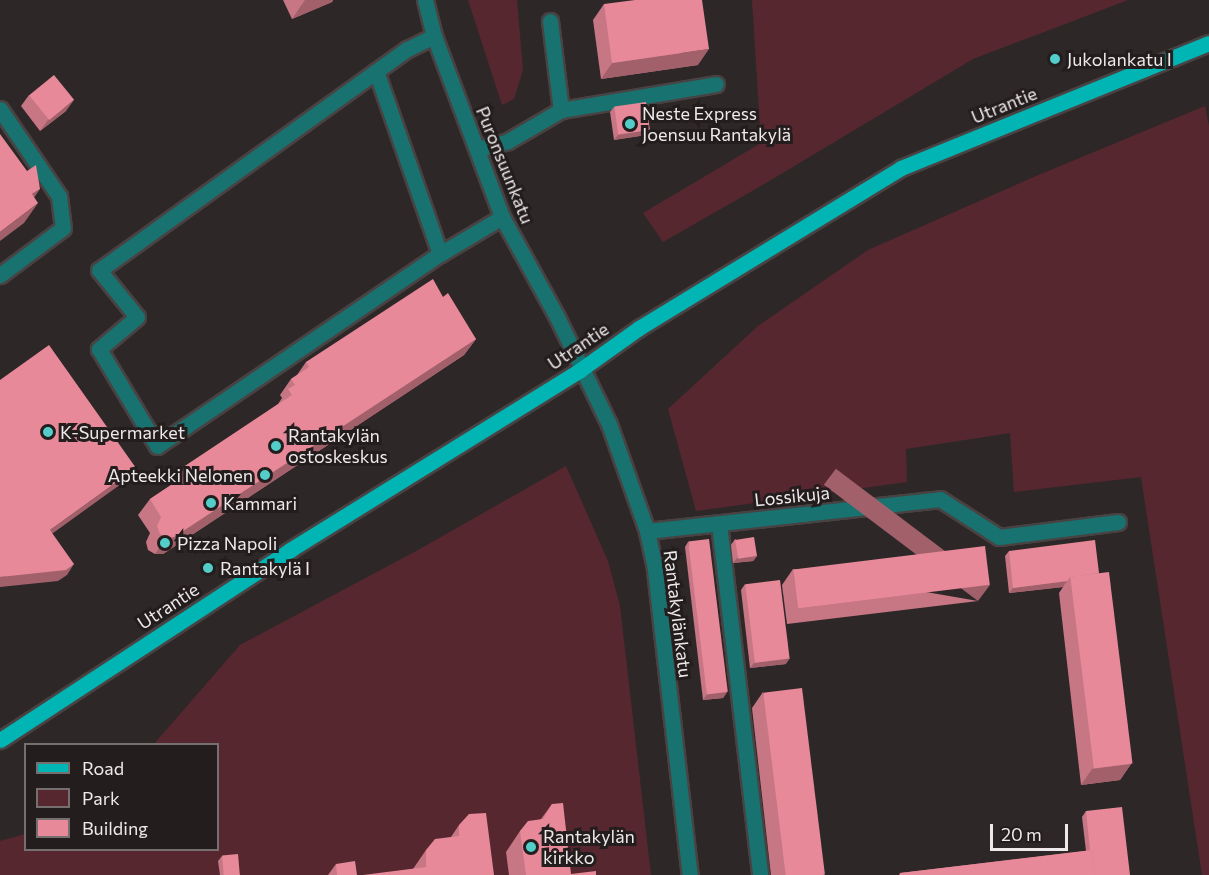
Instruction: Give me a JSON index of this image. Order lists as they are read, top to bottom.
{
  "streets": {
    "main road": ["Utrantie"],
    "street": ["Puronsuunkatu", "Lossikuja", "Rantakylänkatu"]
  },
  "crossings": [
    ["Utrantie", "Puronsuunkatu"],
    ["Utrantie", "Rantakylänkatu"],
    ["Puronsuunkatu", "Rantakylänkatu"],
    ["Lossikuja", "Rantakylänkatu"]
  ],
  "places": [
    "Jukolankatu I",
    "Neste Express Joensuu Rantakylä",
    "K-Supermarket",
    "Rantakylän ostoskeskus",
    "Apteekki Nelonen",
    "Kammari",
    "Pizza Napoli",
    "Rantakylä I",
    "Rantakylän kirkko"
  ],
  "legend": ["Road", "Park", "Building"],
  "scale_bar": "20 m"
}
